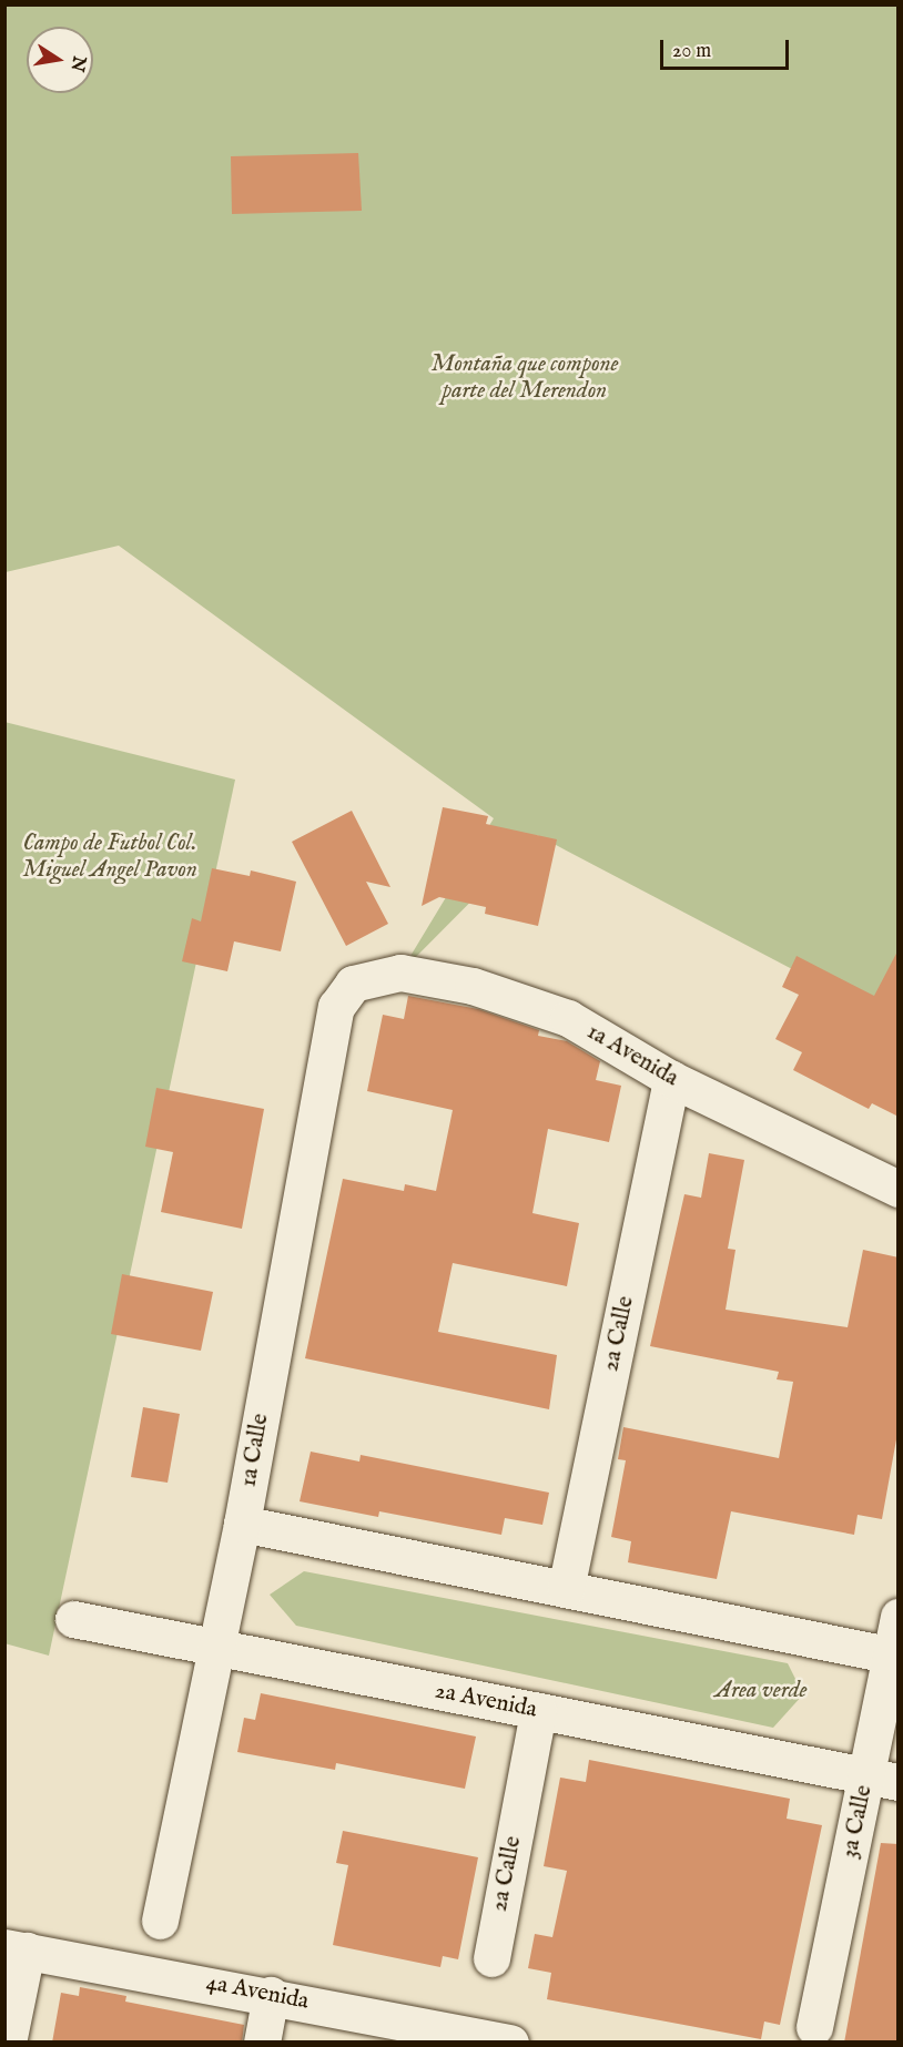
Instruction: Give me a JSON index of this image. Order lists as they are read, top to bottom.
{
  "streets": {
    "street": [
      "1a Avenida",
      "2a Calle",
      "1a Calle",
      "2a Avenida",
      "3a Calle",
      "4a Avenida"
    ]
  },
  "crossings": [
    ["1a Avenida", "2a Calle"],
    ["1a Avenida", "1a Calle"],
    ["2a Calle", "2a Avenida"],
    ["1a Calle", "2a Avenida"],
    ["2a Avenida", "3a Calle"]
  ],
  "parks": ["Montaña que compone parte del Merendon", "Campo de Futbol Col. Miguel Angel Pavon", "Area verde"],
  "scale_bar": "20 m",
  "north": "right"
}
